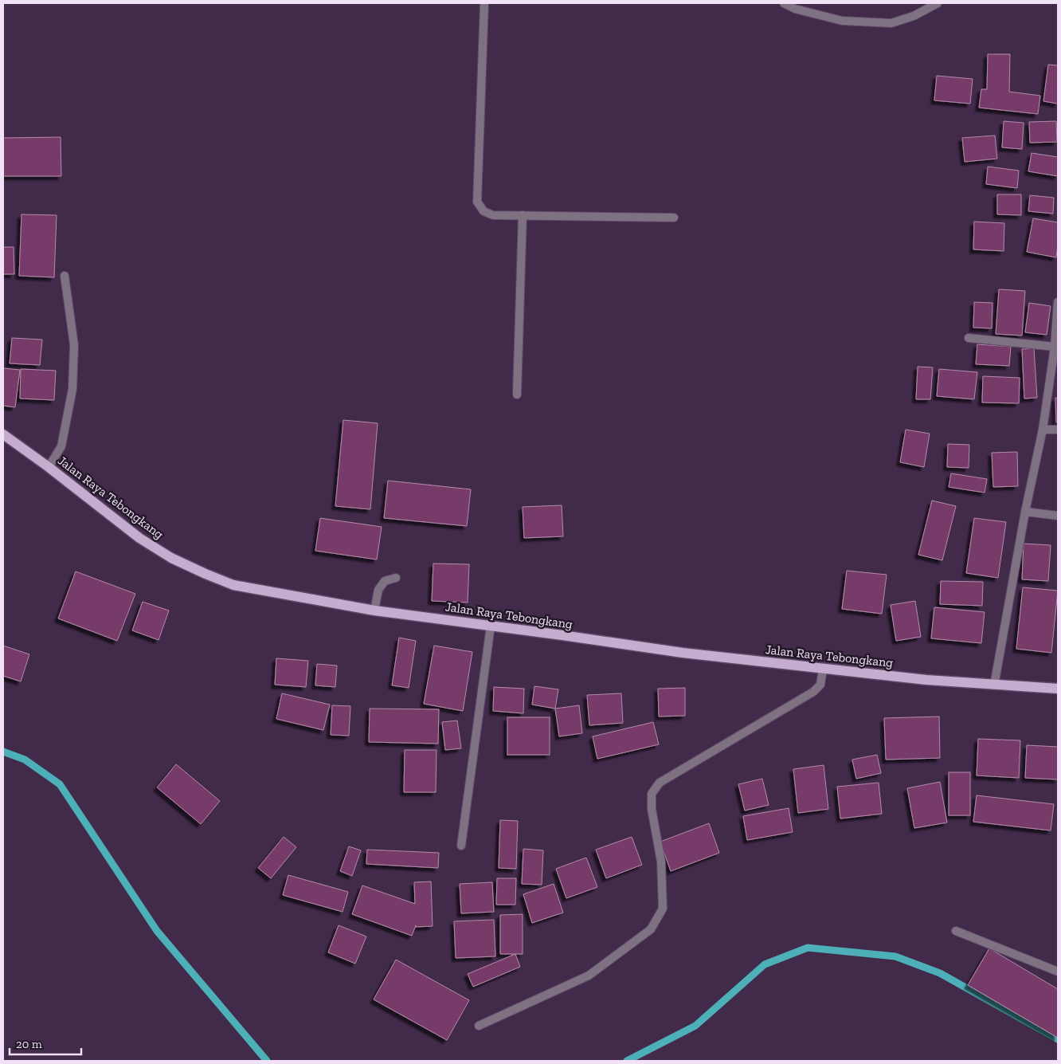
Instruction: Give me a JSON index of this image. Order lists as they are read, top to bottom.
{
  "streets": {
    "main road": ["Jalan Raya Tebongkang"]
  },
  "scale_bar": "20 m"
}
